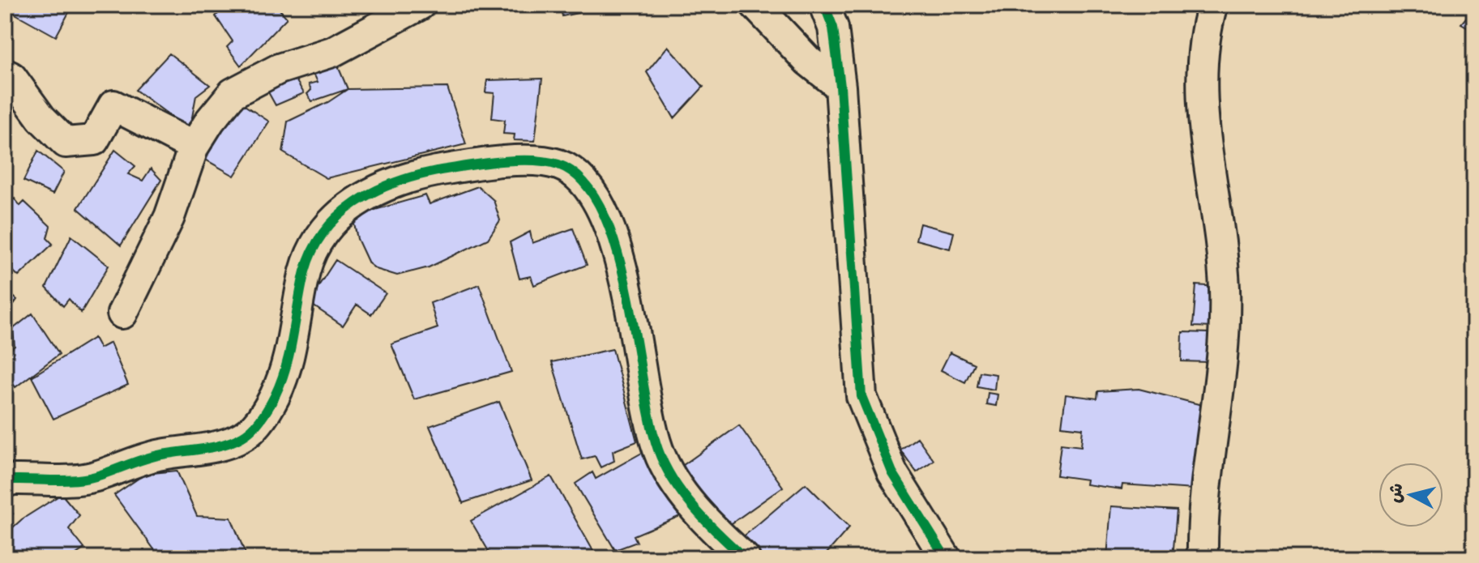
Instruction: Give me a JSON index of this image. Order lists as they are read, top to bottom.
{
  "north": "left"
}
